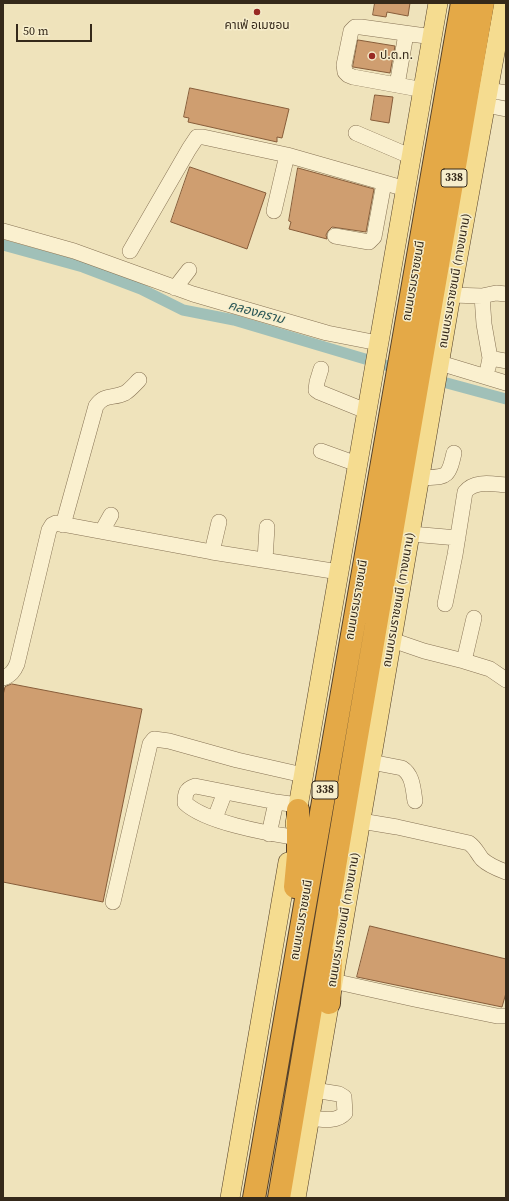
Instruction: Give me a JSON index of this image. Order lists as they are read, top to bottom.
{
  "streets": {
    "highway": ["338", "ถนนบรมราชชนนี"],
    "main road": ["ถนนบรมราชชนนี (ทางขนาน)"]
  },
  "crossings": [
    ["ถนนบรมราชชนนี", "ถนนบรมราชชนนี (ทางขนาน)"]
  ],
  "water": ["คลองคราม"],
  "places": ["คาเฟ่ อเมซอน", "ป.ต.ท."],
  "scale_bar": "50 m"
}
